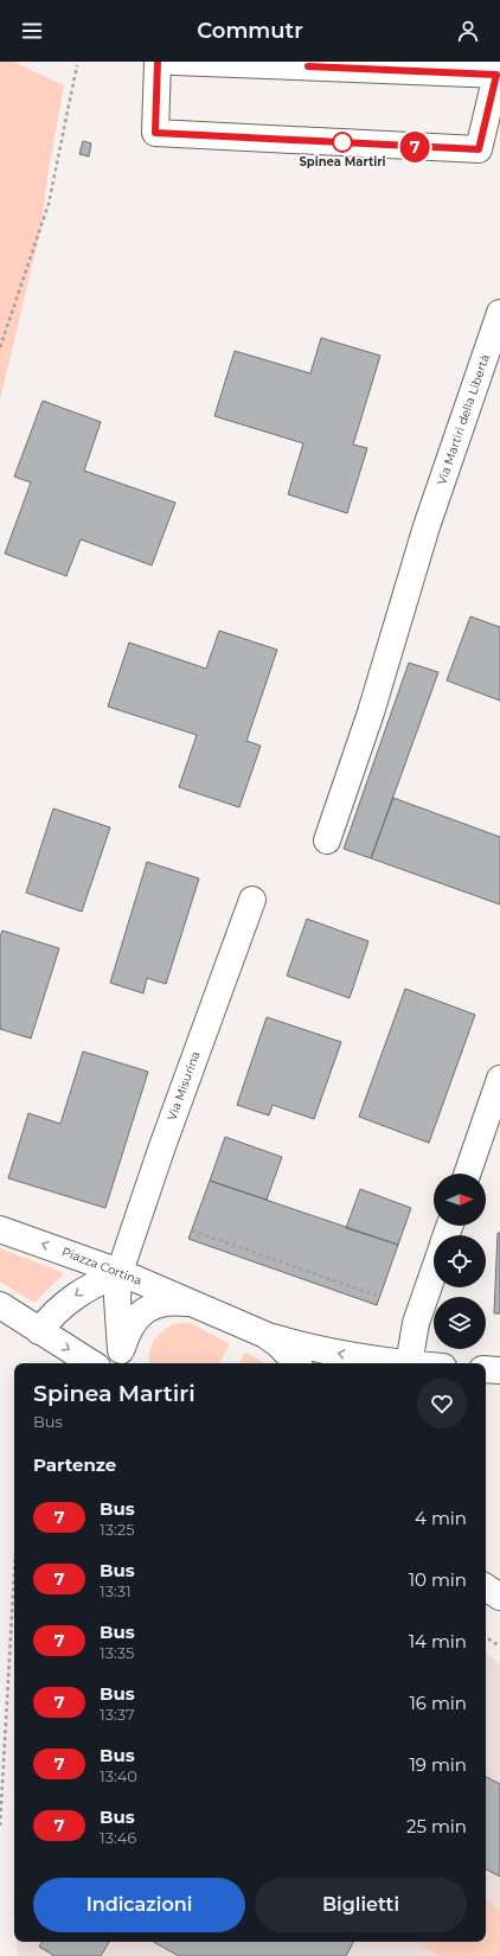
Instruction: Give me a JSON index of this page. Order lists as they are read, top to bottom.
{
  "streets": {
    "street": ["Via Martiri della Libertà", "Via Misurina", "Piazza Cortina"]
  },
  "crossings": [
    ["Via Misurina", "Piazza Cortina"]
  ],
  "places": ["Spinea Martiri"],
  "lines": ["bus line 7"],
  "north": "right",
  "page": {
    "header": "Commutr",
    "on_map": "7",
    "heading": [
      ["Spinea Martiri", "Bus"],
      "Partenze"
    ],
    "list": [
      {
        "mark": "7",
        "name": "Bus",
        "note": "13:25",
        "value": "4 min"
      },
      {
        "mark": "7",
        "name": "Bus",
        "note": "13:31",
        "value": "10 min"
      },
      {
        "mark": "7",
        "name": "Bus",
        "note": "13:35",
        "value": "14 min"
      },
      {
        "mark": "7",
        "name": "Bus",
        "note": "13:37",
        "value": "16 min"
      },
      {
        "mark": "7",
        "name": "Bus",
        "note": "13:40",
        "value": "19 min"
      },
      {
        "mark": "7",
        "name": "Bus",
        "note": "13:46",
        "value": "25 min"
      }
    ],
    "buttons": ["Indicazioni", "Biglietti"]
  }
}
